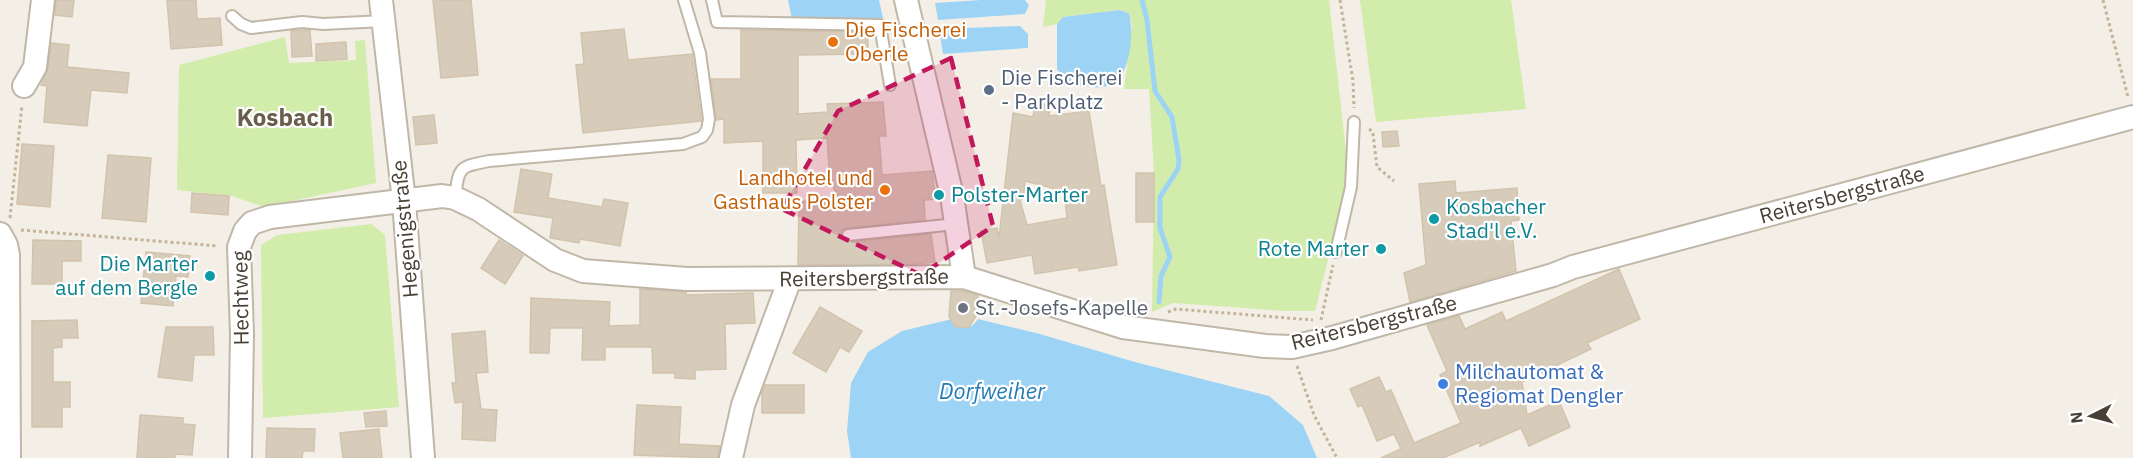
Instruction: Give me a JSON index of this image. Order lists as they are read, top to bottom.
{
  "streets": {
    "street": ["Reitersbergstraße", "Hegenigstraße", "Hechtweg"]
  },
  "crossings": [
    ["Reitersbergstraße", "Hegenigstraße"],
    ["Reitersbergstraße", "Hechtweg"],
    ["Hegenigstraße", "Hechtweg"]
  ],
  "districts": ["Kosbach"],
  "water": ["Dorfweiher"],
  "places": [
    "Die Fischerei Oberle",
    "Die Fischerei - Parkplatz",
    "Landhotel und Gasthaus Polster",
    "Polster-Marter",
    "Kosbacher Stad'l e.V.",
    "Rote Marter",
    "Die Marter auf dem Bergle",
    "St.-Josefs-Kapelle",
    "Milchautomat & Regiomat Dengler"
  ],
  "north": "left"
}
